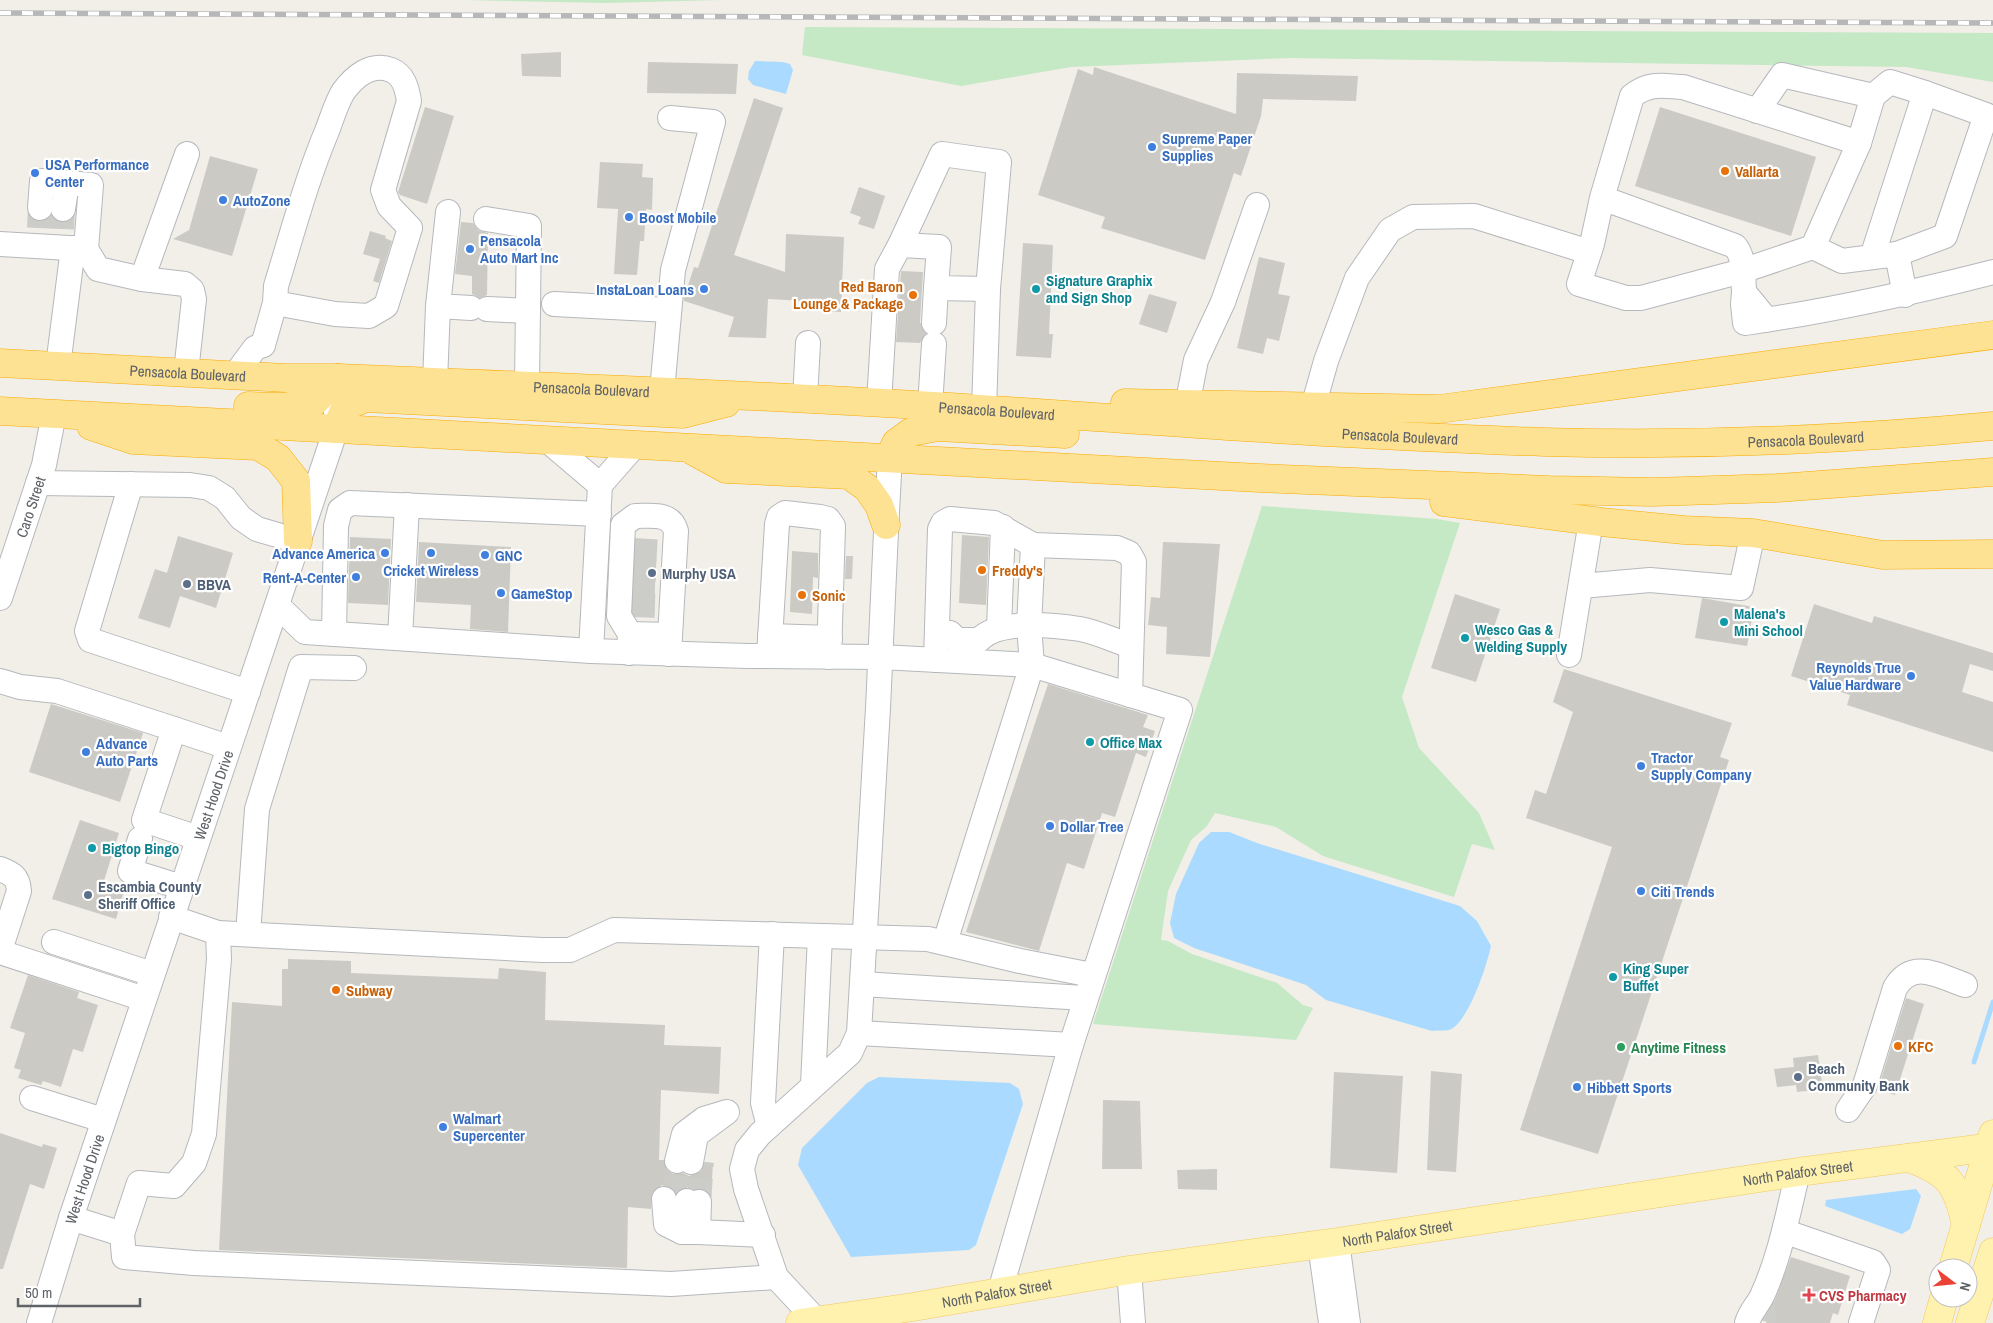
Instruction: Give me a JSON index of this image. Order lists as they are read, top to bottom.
{
  "streets": {
    "highway": ["Pensacola Boulevard"],
    "main road": ["North Palafox Street"],
    "street": ["Caro Street", "West Hood Drive"]
  },
  "crossings": [
    ["Pensacola Boulevard", "West Hood Drive"]
  ],
  "places": {
    "other": [
      "Supreme Paper Supplies",
      "Vallarta",
      "USA Performance Center",
      "AutoZone",
      "Boost Mobile",
      "Pensacola Auto Mart Inc",
      "InstaLoan Loans",
      "Signature Graphix and Sign Shop",
      "Red Baron Lounge & Package",
      "Advance America",
      "Cricket Wireless",
      "GNC",
      "Freddy's",
      "Murphy USA",
      "Rent-A-Center",
      "BBVA",
      "GameStop",
      "Sonic",
      "Malena's Mini School",
      "Wesco Gas & Welding Supply",
      "Reynolds True Value Hardware",
      "Office Max",
      "Advance Auto Parts",
      "Tractor Supply Company",
      "Dollar Tree",
      "Bigtop Bingo",
      "Citi Trends",
      "Escambia County Sheriff Office",
      "King Super Buffet",
      "Subway",
      "KFC",
      "Anytime Fitness",
      "Beach Community Bank",
      "Hibbett Sports",
      "Walmart Supercenter"
    ],
    "health": ["CVS Pharmacy"]
  },
  "scale_bar": "50 m",
  "north": "right"
}
